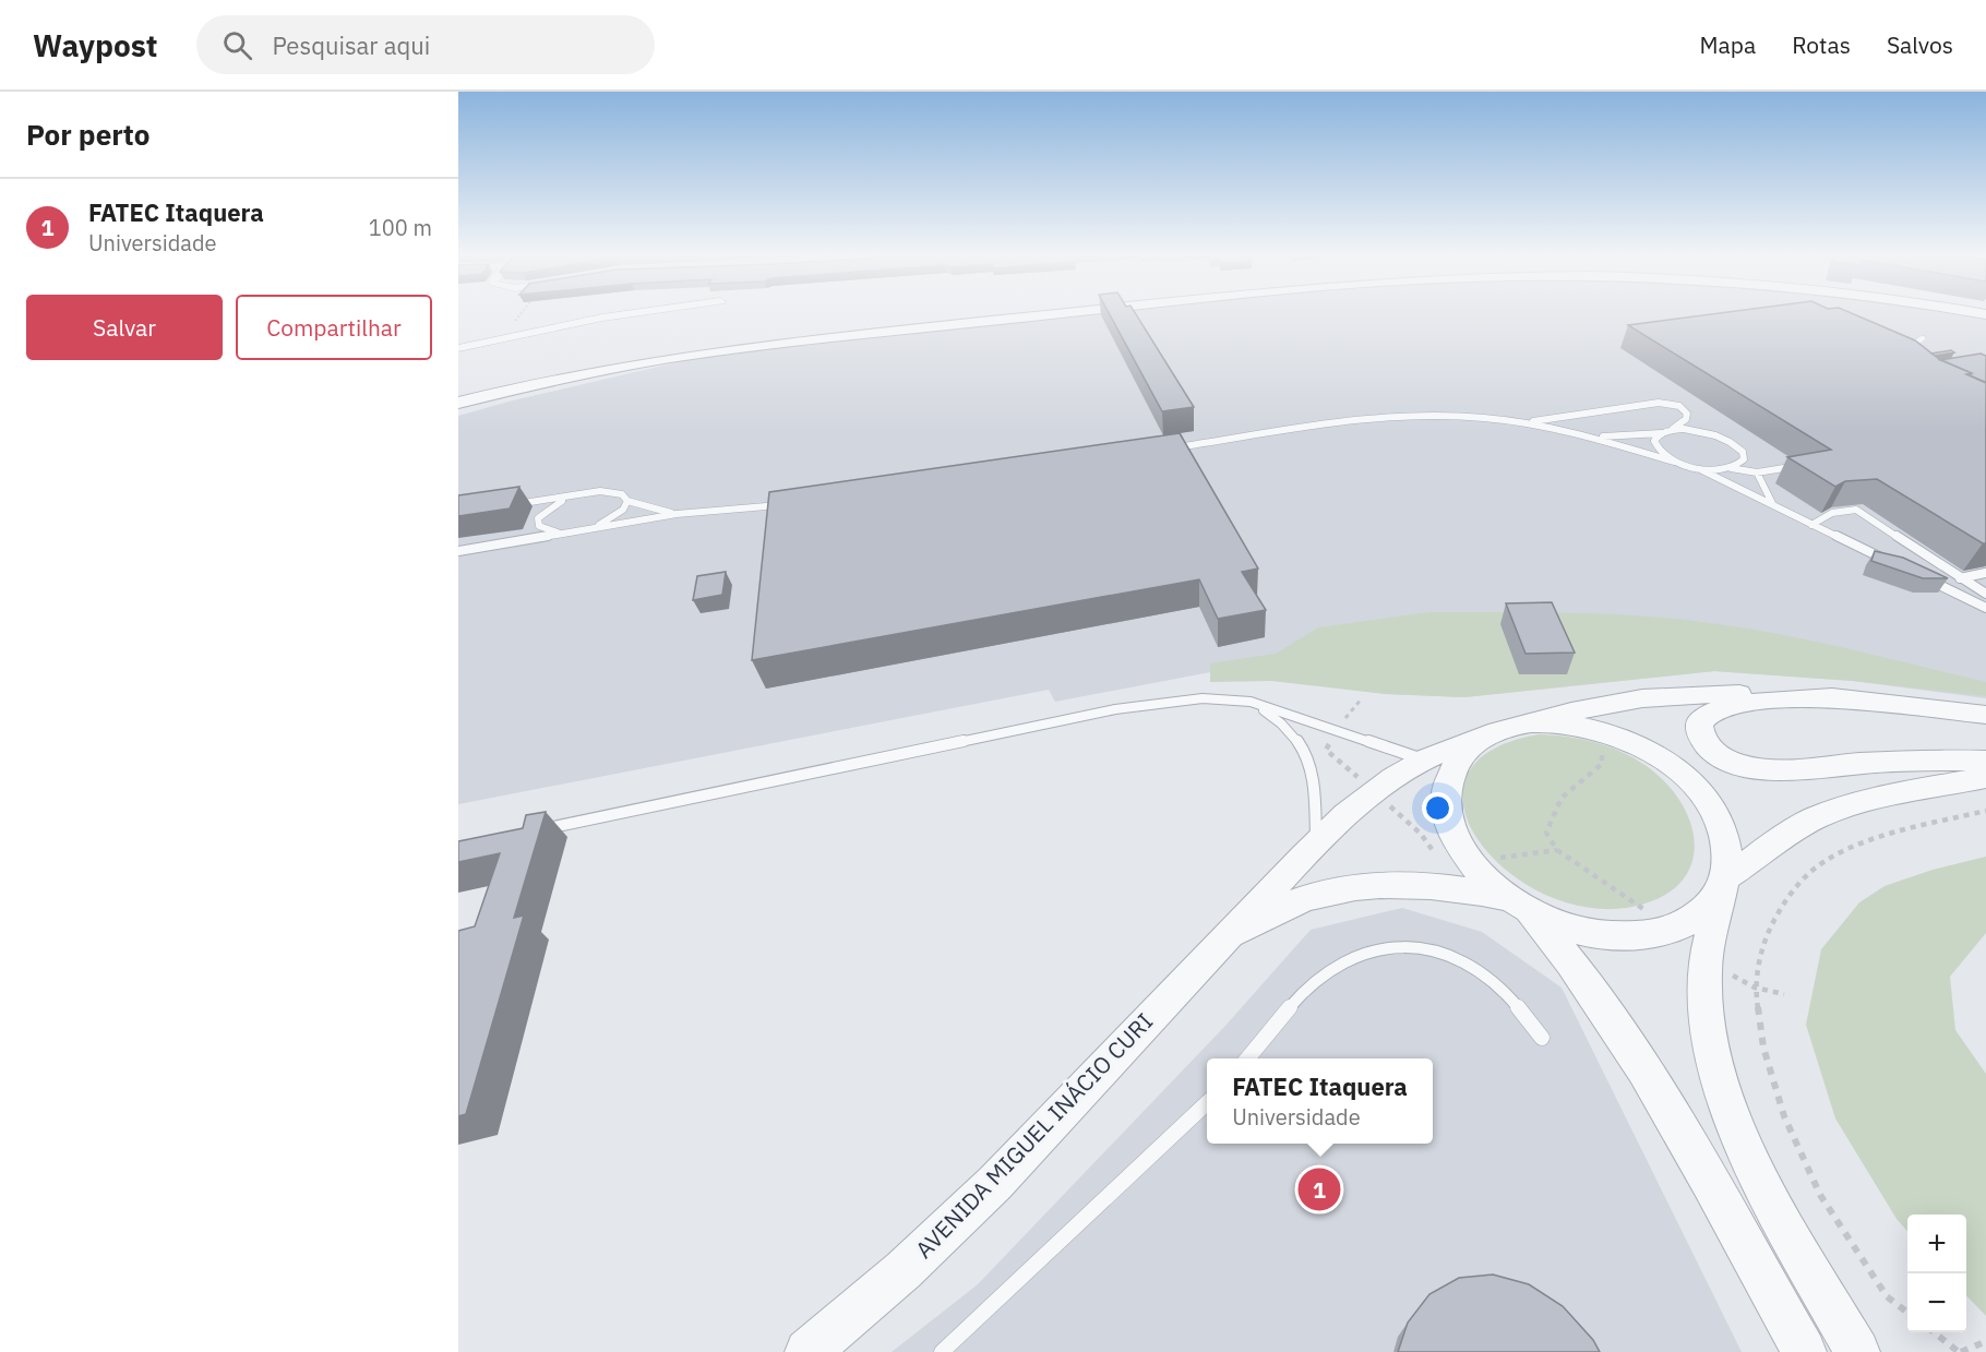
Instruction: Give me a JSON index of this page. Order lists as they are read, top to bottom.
{
  "streets": {
    "street": ["AVENIDA MIGUEL INÁCIO CURI"]
  },
  "page": {
    "header": "Waypost",
    "search": "Pesquisar aqui",
    "nav": ["Mapa", "Rotas", "Salvos"],
    "heading": "Por perto",
    "list": [
      {
        "mark": "1",
        "name": "FATEC Itaquera",
        "note": "Universidade",
        "value": "100 m"
      }
    ],
    "buttons": ["Salvar", "Compartilhar"],
    "popup": ["FATEC Itaquera", "Universidade"],
    "pins": "1",
    "map_buttons": ["+", "−"]
  }
}
